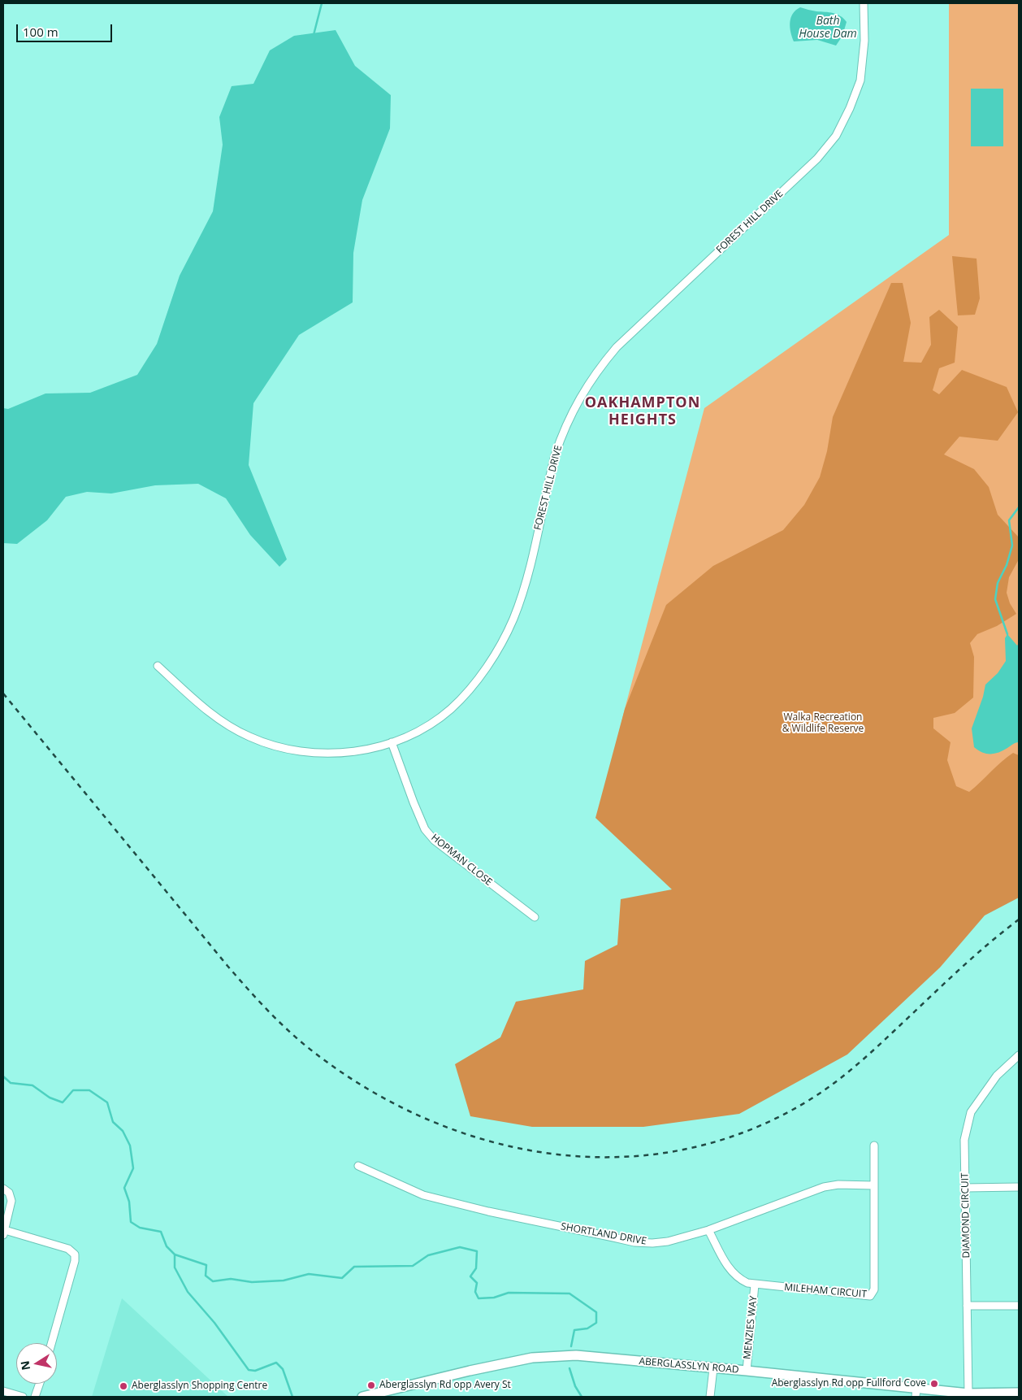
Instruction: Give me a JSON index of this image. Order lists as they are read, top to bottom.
{
  "streets": {
    "main road": ["ABERGLASSLYN ROAD"],
    "street": [
      "FOREST HILL DRIVE",
      "HOPMAN CLOSE",
      "DIAMOND CIRCUIT",
      "SHORTLAND DRIVE",
      "MILEHAM CIRCUIT",
      "MENZIES WAY"
    ]
  },
  "crossings": [
    ["FOREST HILL DRIVE", "HOPMAN CLOSE"],
    ["DIAMOND CIRCUIT", "ABERGLASSLYN ROAD"],
    ["SHORTLAND DRIVE", "MILEHAM CIRCUIT"],
    ["MILEHAM CIRCUIT", "MENZIES WAY"],
    ["MENZIES WAY", "ABERGLASSLYN ROAD"]
  ],
  "districts": ["OAKHAMPTON HEIGHTS"],
  "water": ["Bath House Dam"],
  "parks": ["Walka Recreation & Wildlife Reserve"],
  "places": ["Aberglasslyn Rd opp Fullford Cove", "Aberglasslyn Rd opp Avery St", "Aberglasslyn Shopping Centre"],
  "scale_bar": "100 m",
  "north": "left"
}
